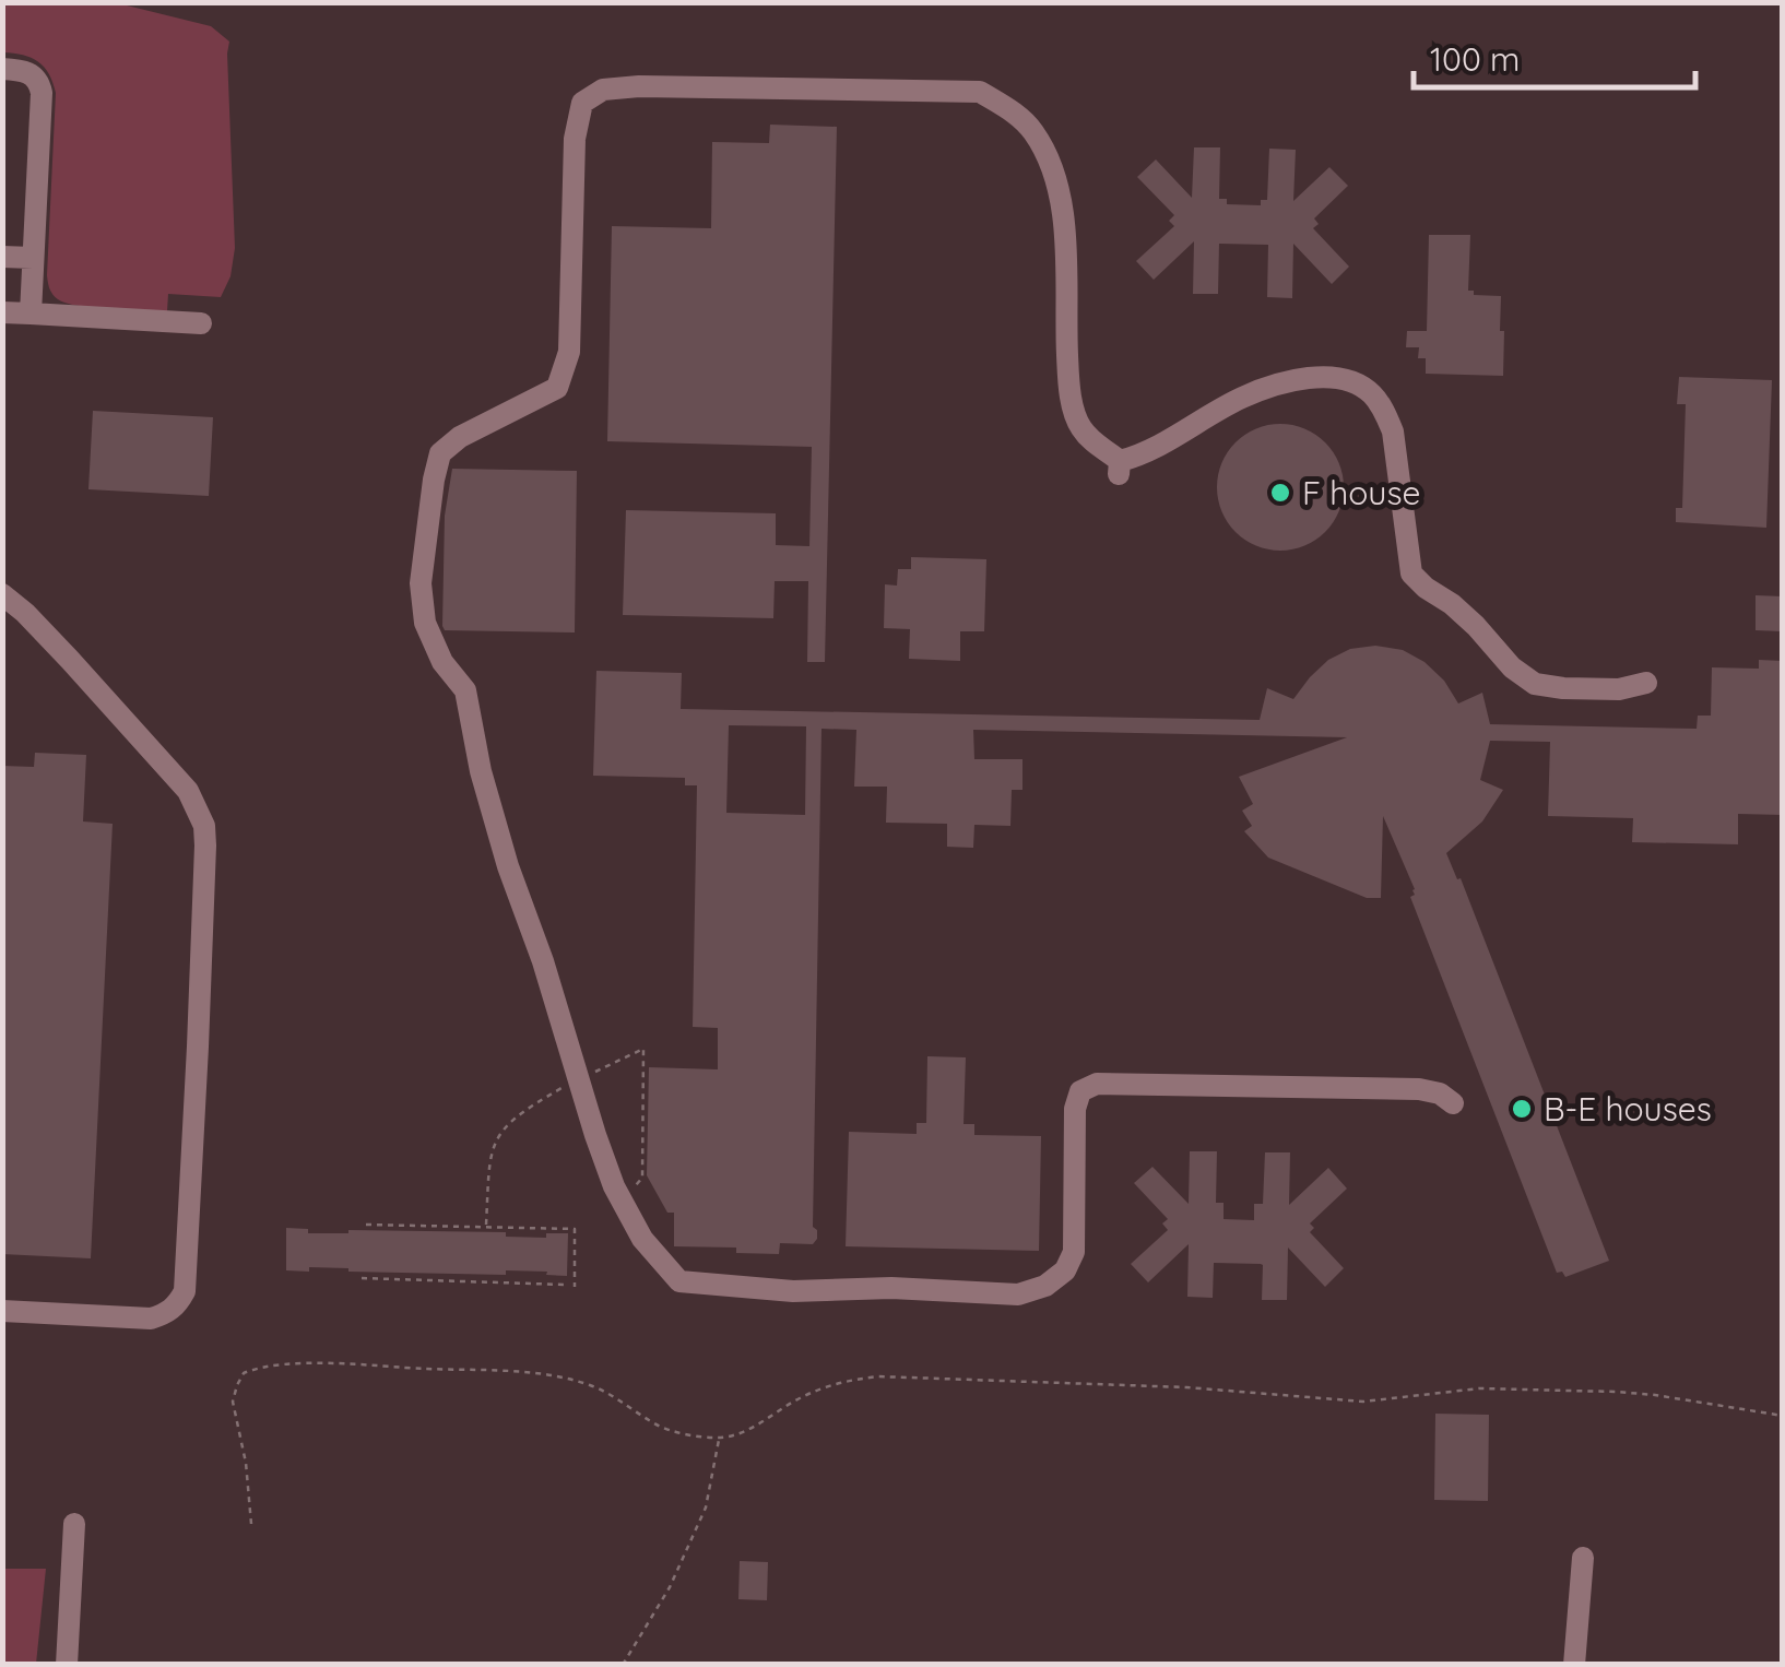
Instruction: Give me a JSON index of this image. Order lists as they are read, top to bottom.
{
  "places": ["F house", "B-E houses"],
  "scale_bar": "100 m"
}
